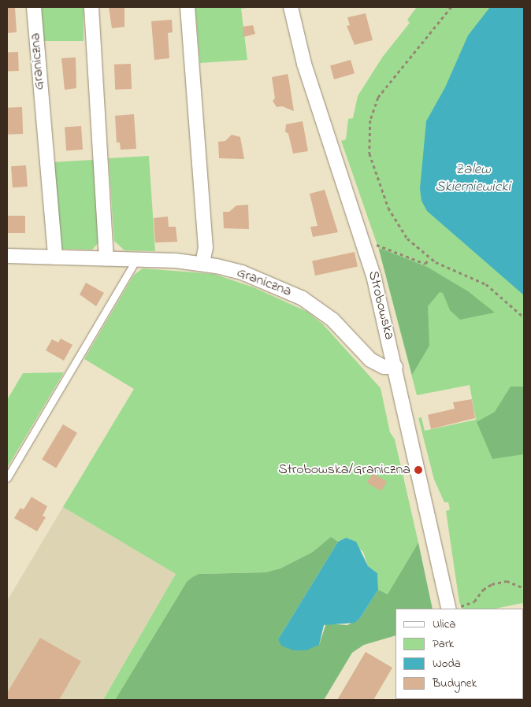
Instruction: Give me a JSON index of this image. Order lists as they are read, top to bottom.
{
  "streets": {
    "street": ["Graniczna", "Strobowska"]
  },
  "crossings": [
    ["Graniczna", "Strobowska"]
  ],
  "water": ["Zalew Skierniewicki"],
  "places": ["Strobowska/Graniczna"],
  "legend": [
    "Ulica",
    "Park",
    "Woda",
    "Budynek"
  ]
}
